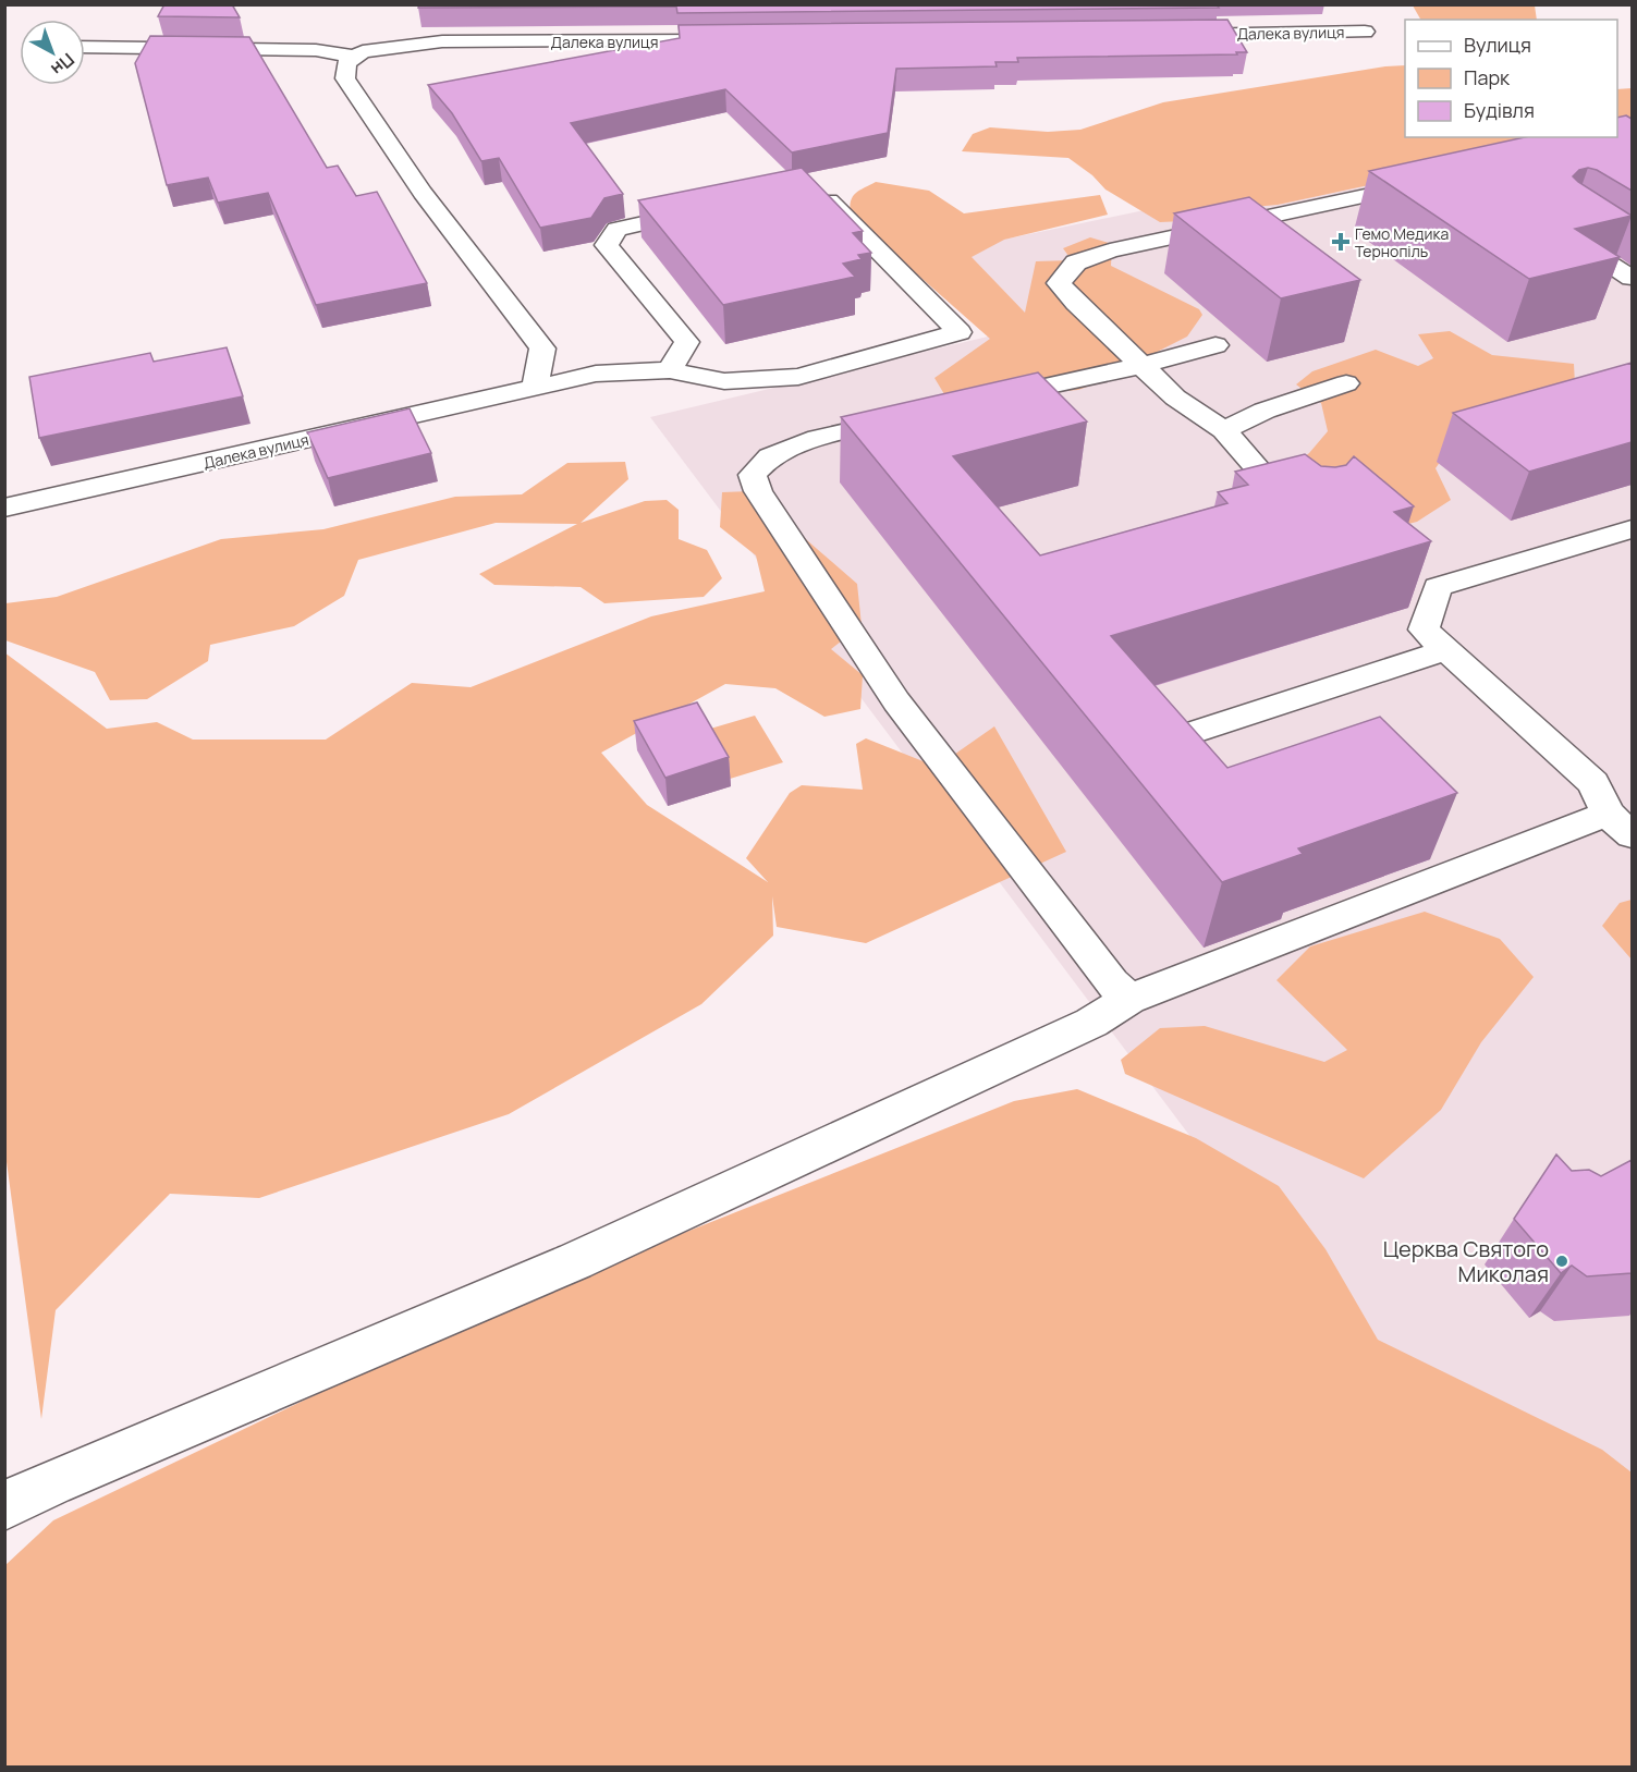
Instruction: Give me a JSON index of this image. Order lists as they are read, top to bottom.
{
  "streets": {
    "street": ["Далека вулиця"]
  },
  "places": {
    "health": ["Гемо Медика Тернопіль"],
    "other": ["Церква Святого Миколая"]
  },
  "legend": ["Вулиця", "Парк", "Будівля"],
  "north": "bottom right"
}
